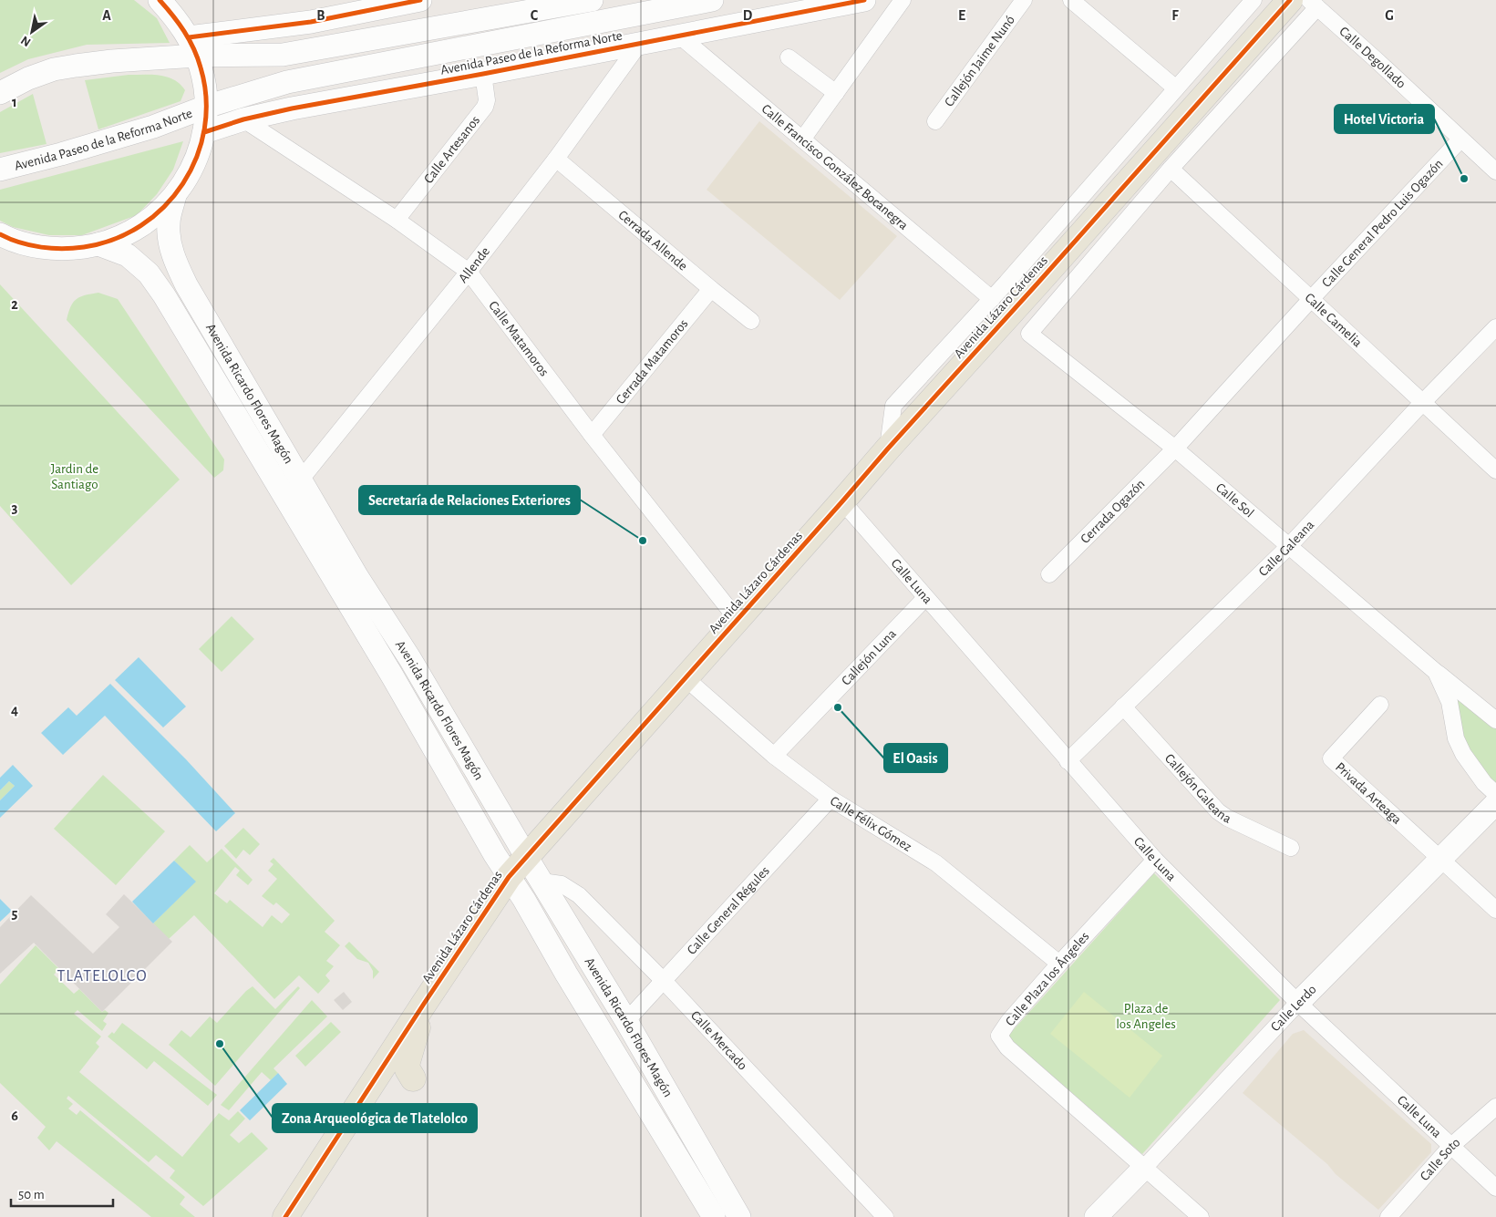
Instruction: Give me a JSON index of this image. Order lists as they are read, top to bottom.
{
  "streets": {
    "main road": [
      "Avenida Paseo de la Reforma Norte",
      "Avenida Lázaro Cárdenas",
      "Avenida Ricardo Flores Magón",
      "Calle Lerdo"
    ],
    "street": [
      "Calle Degollado",
      "Callejón Jaime Nunó",
      "Calle Artesanos",
      "Calle Francisco González Bocanegra",
      "Calle General Pedro Luis Ogazón",
      "Cerrada Allende",
      "Allende",
      "Calle Camelia",
      "Calle Matamoros",
      "Cerrada Matamoros",
      "Calle Sol",
      "Cerrada Ogazón",
      "Calle Galeana",
      "Calle Luna",
      "Callejón Luna",
      "Callejón Galeana",
      "Privada Arteaga",
      "Calle Félix Gómez",
      "Calle General Régules",
      "Calle Plaza los Ángeles",
      "Calle Mercado",
      "Calle Soto"
    ]
  },
  "crossings": [
    ["Avenida Paseo de la Reforma Norte", "Calle Artesanos"],
    ["Avenida Paseo de la Reforma Norte", "Calle Francisco González Bocanegra"],
    ["Avenida Paseo de la Reforma Norte", "Allende"],
    ["Avenida Paseo de la Reforma Norte", "Calle Matamoros"],
    ["Calle Degollado", "Calle General Pedro Luis Ogazón"],
    ["Calle Artesanos", "Calle Matamoros"],
    ["Calle Francisco González Bocanegra", "Avenida Lázaro Cárdenas"],
    ["Calle General Pedro Luis Ogazón", "Calle Camelia"],
    ["Calle General Pedro Luis Ogazón", "Calle Sol"],
    ["Calle General Pedro Luis Ogazón", "Cerrada Ogazón"],
    ["Cerrada Allende", "Allende"],
    ["Cerrada Allende", "Cerrada Matamoros"],
    ["Allende", "Calle Matamoros"],
    ["Allende", "Avenida Ricardo Flores Magón"],
    ["Avenida Lázaro Cárdenas", "Calle Matamoros"],
    ["Avenida Lázaro Cárdenas", "Avenida Ricardo Flores Magón"],
    ["Avenida Lázaro Cárdenas", "Calle Luna"],
    ["Avenida Lázaro Cárdenas", "Calle Félix Gómez"],
    ["Calle Camelia", "Calle Sol"],
    ["Calle Camelia", "Calle Galeana"],
    ["Calle Matamoros", "Cerrada Matamoros"],
    ["Avenida Ricardo Flores Magón", "Calle General Régules"],
    ["Avenida Ricardo Flores Magón", "Calle Mercado"],
    ["Calle Sol", "Cerrada Ogazón"],
    ["Calle Sol", "Calle Galeana"],
    ["Calle Galeana", "Calle Luna"],
    ["Calle Galeana", "Callejón Galeana"],
    ["Calle Luna", "Callejón Luna"],
    ["Calle Luna", "Calle Plaza los Ángeles"],
    ["Calle Luna", "Calle Lerdo"],
    ["Calle Luna", "Calle Soto"],
    ["Callejón Luna", "Calle Félix Gómez"],
    ["Privada Arteaga", "Calle Lerdo"],
    ["Calle Félix Gómez", "Calle General Régules"],
    ["Calle Félix Gómez", "Calle Plaza los Ángeles"],
    ["Calle General Régules", "Calle Mercado"],
    ["Calle Plaza los Ángeles", "Calle Lerdo"]
  ],
  "districts": ["TLATELOLCO"],
  "parks": ["Jardin de Santiago", "Plaza de los Angeles"],
  "places": [
    "Hotel Victoria",
    "Secretaría de Relaciones Exteriores",
    "El Oasis",
    "Zona Arqueológica de Tlatelolco"
  ],
  "scale_bar": "50 m",
  "north": "bottom left",
  "grid": {
    "columns": [
      "A",
      "B",
      "C",
      "D",
      "E",
      "F",
      "G"
    ],
    "rows": [
      "1",
      "2",
      "3",
      "4",
      "5",
      "6"
    ]
  }
}
